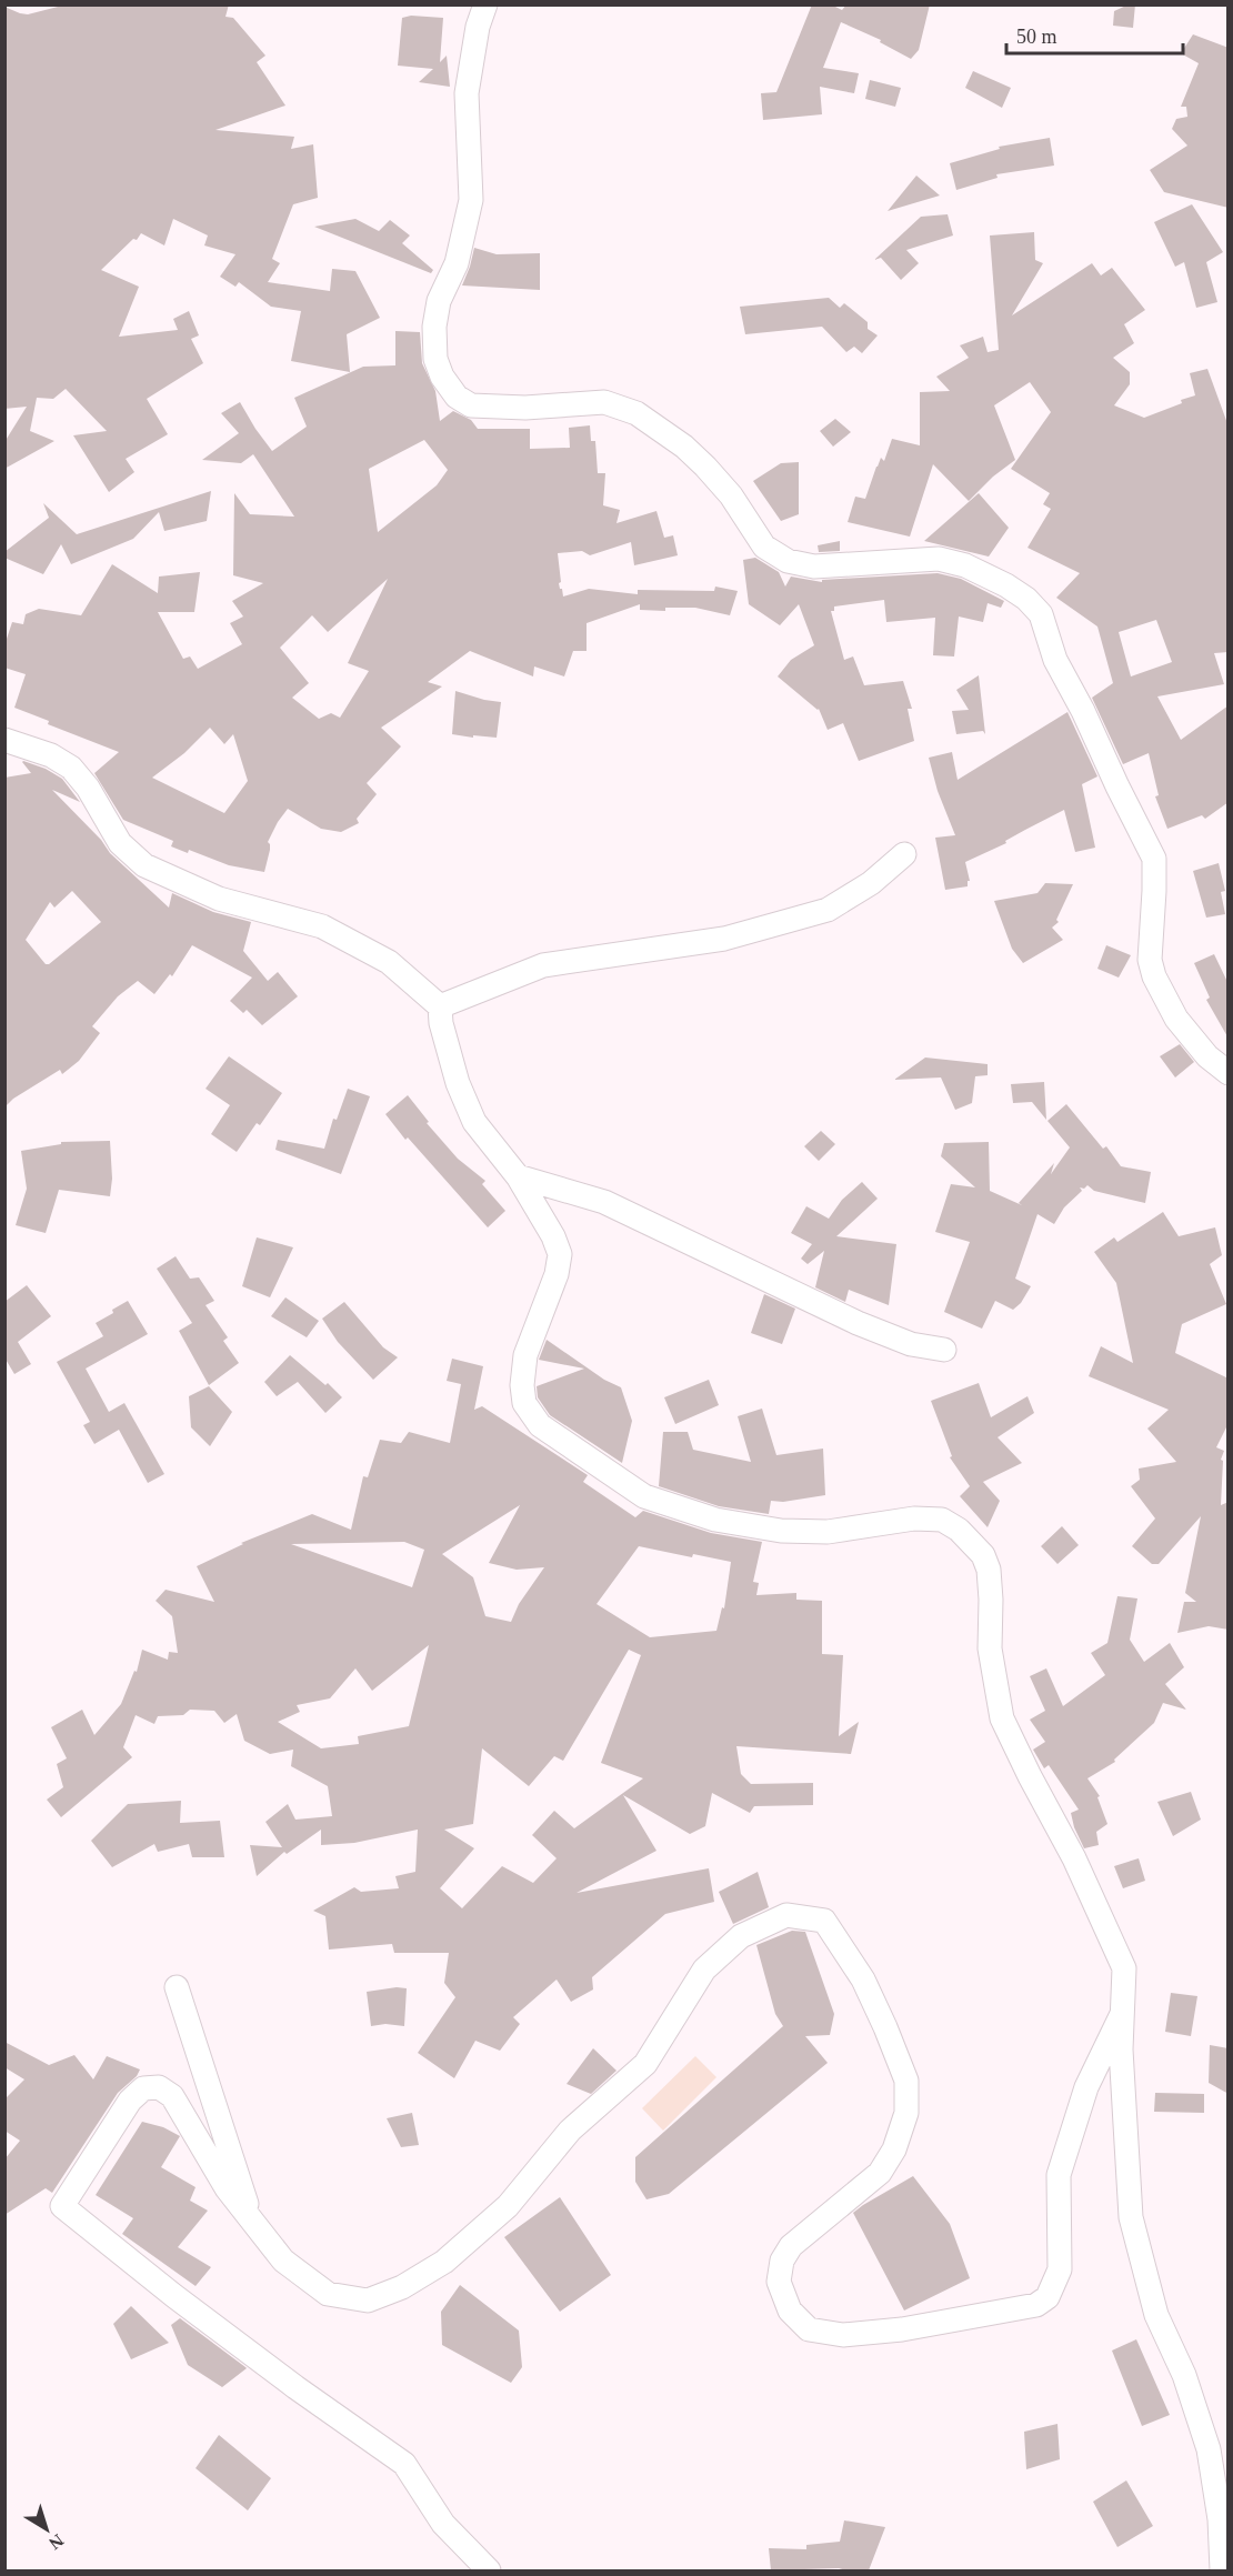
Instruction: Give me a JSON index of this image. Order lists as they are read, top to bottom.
{
  "scale_bar": "50 m",
  "north": "bottom right"
}
